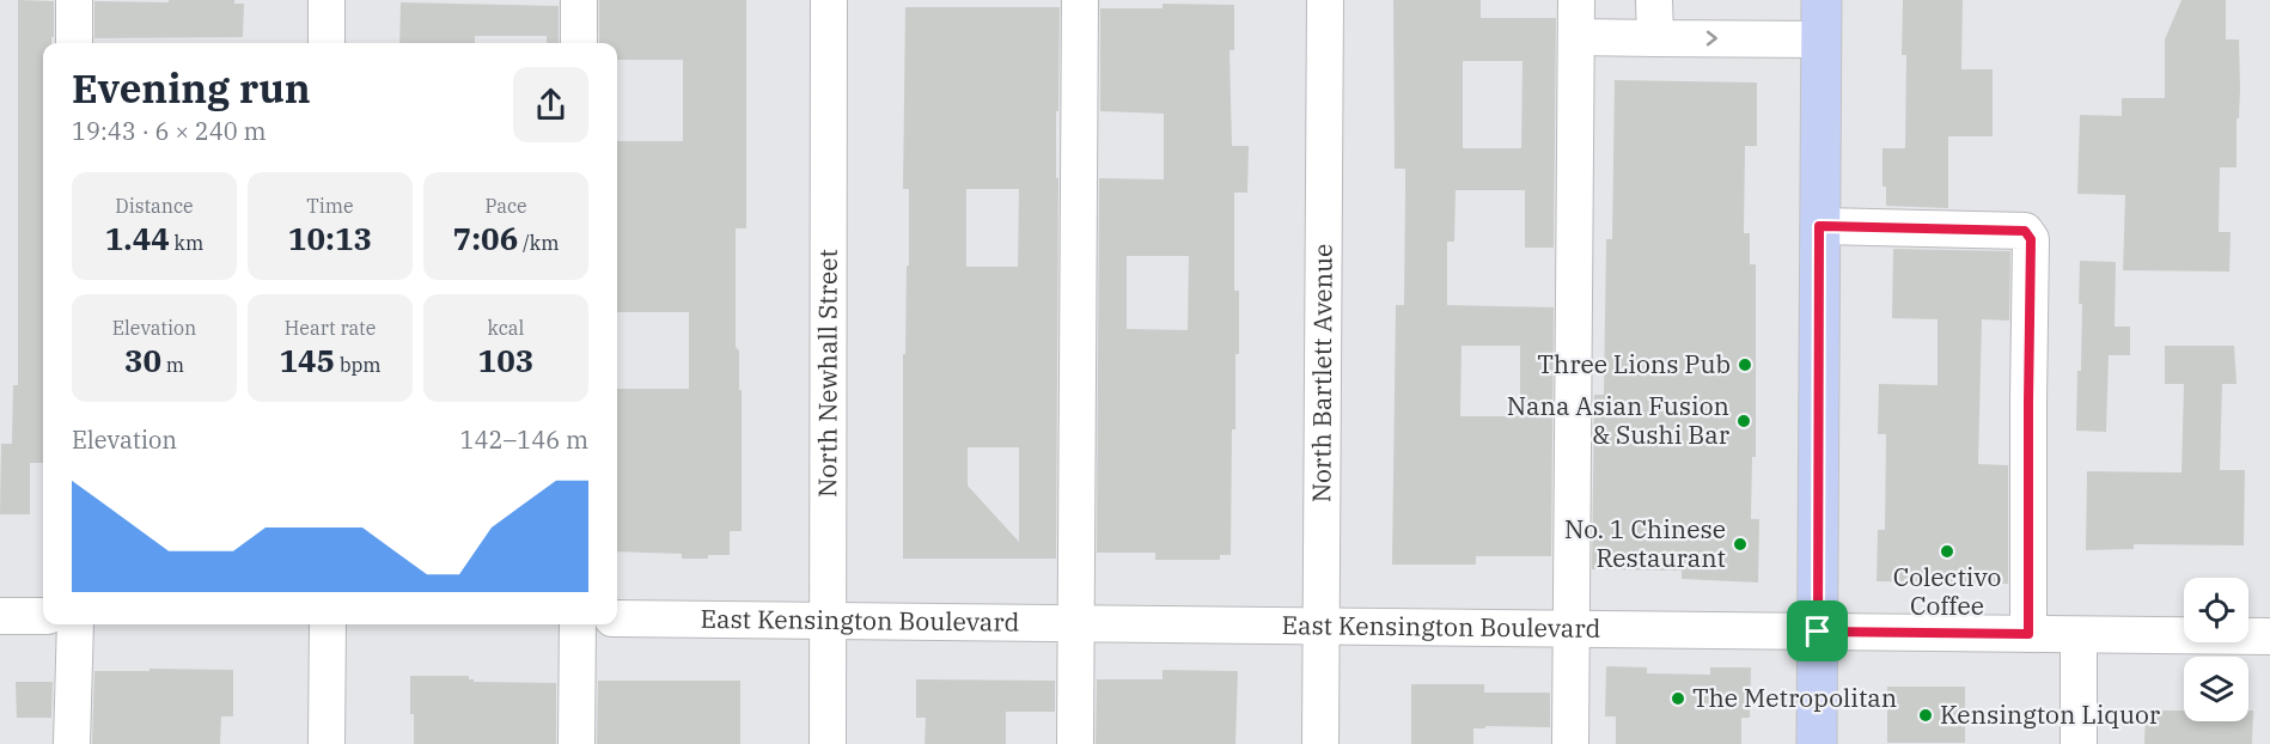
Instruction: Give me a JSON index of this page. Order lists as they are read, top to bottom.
{
  "streets": {
    "street": ["North Newhall Street", "North Bartlett Avenue", "East Kensington Boulevard"]
  },
  "crossings": [
    ["North Newhall Street", "East Kensington Boulevard"],
    ["North Bartlett Avenue", "East Kensington Boulevard"]
  ],
  "places": [
    "Three Lions Pub",
    "Nana Asian Fusion & Sushi Bar",
    "No. 1 Chinese Restaurant",
    "Colectivo Coffee",
    "The Metropolitan",
    "Kensington Liquor"
  ],
  "page": {
    "heading": ["Evening run", "19:43 · 6 × 240 m"],
    "stats": [
      ["Distance", "1.44 km"],
      ["Time", "10:13"],
      ["Pace", "7:06 /km"],
      ["Elevation", "30 m"],
      ["Heart rate", "145 bpm"],
      ["kcal", "103"]
    ],
    "chart": ["Elevation", "142–146 m"]
  }
}
